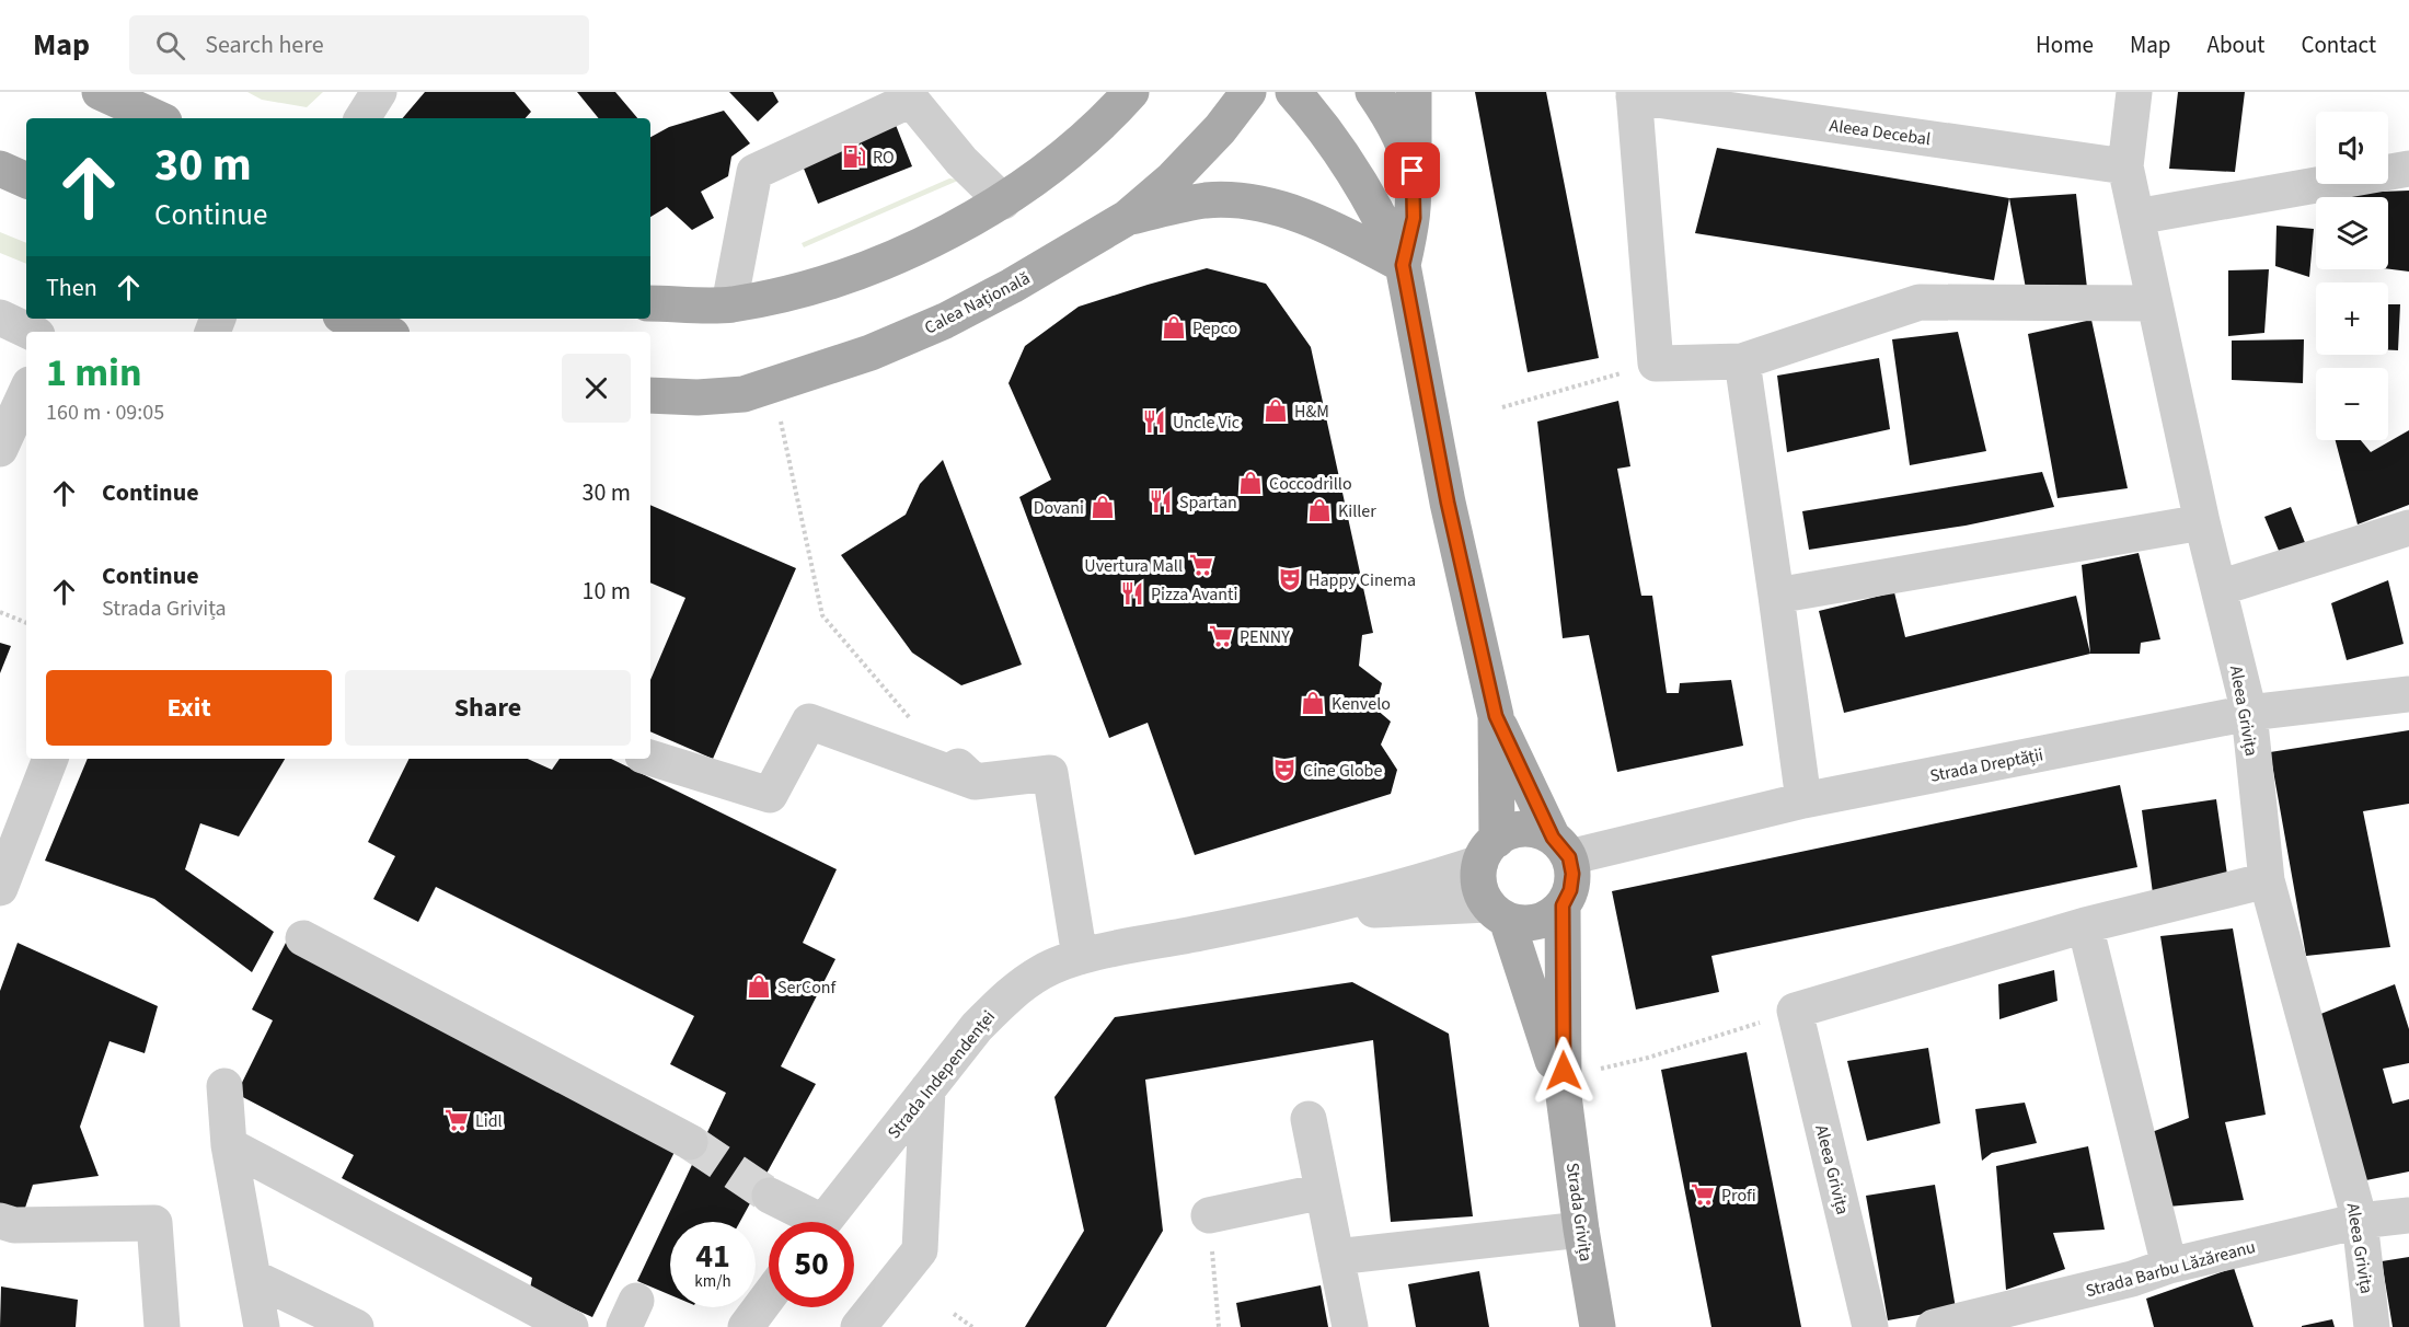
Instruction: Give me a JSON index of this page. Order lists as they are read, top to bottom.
{
  "streets": {
    "main road": ["Calea Națională", "Strada Grivița"],
    "street": [
      "Aleea Decebal",
      "Aleea Grivița",
      "Strada Dreptății",
      "Strada Independenței",
      "Strada Barbu Lăzăreanu"
    ]
  },
  "crossings": [
    ["Aleea Decebal", "Aleea Grivița"],
    ["Aleea Grivița", "Strada Dreptății"],
    ["Aleea Grivița", "Strada Barbu Lăzăreanu"],
    ["Strada Dreptății", "Strada Independenței"],
    ["Strada Dreptății", "Strada Grivița"],
    ["Strada Independenței", "Strada Grivița"]
  ],
  "places": {
    "fuel station": ["RO"],
    "shop": [
      "Pepco",
      "H&M",
      "Coccodrillo",
      "Dovani",
      "Killer",
      "Kenvelo",
      "SerConf"
    ],
    "restaurant": ["Uncle Vic", "Spartan", "Pizza Avanti"],
    "supermarket": [
      "Uvertura Mall",
      "PENNY",
      "Lidl",
      "Profi"
    ],
    "theatre": ["Happy Cinema", "Cine Globe"]
  },
  "page": {
    "header": "Map",
    "search": "Search here",
    "nav": [
      "Home",
      "Map",
      "About",
      "Contact"
    ],
    "map_buttons": ["+", "−"],
    "turn": ["30 m", "Continue"],
    "then": "Then",
    "heading": ["1 min", "160 m · 09:05"],
    "list": [
      {
        "name": "Continue",
        "value": "30 m"
      },
      {
        "name": "Continue",
        "note": "Strada Grivița",
        "value": "10 m"
      }
    ],
    "buttons": ["Exit", "Share"],
    "speed": "41 km/h",
    "limit": "50"
  }
}
